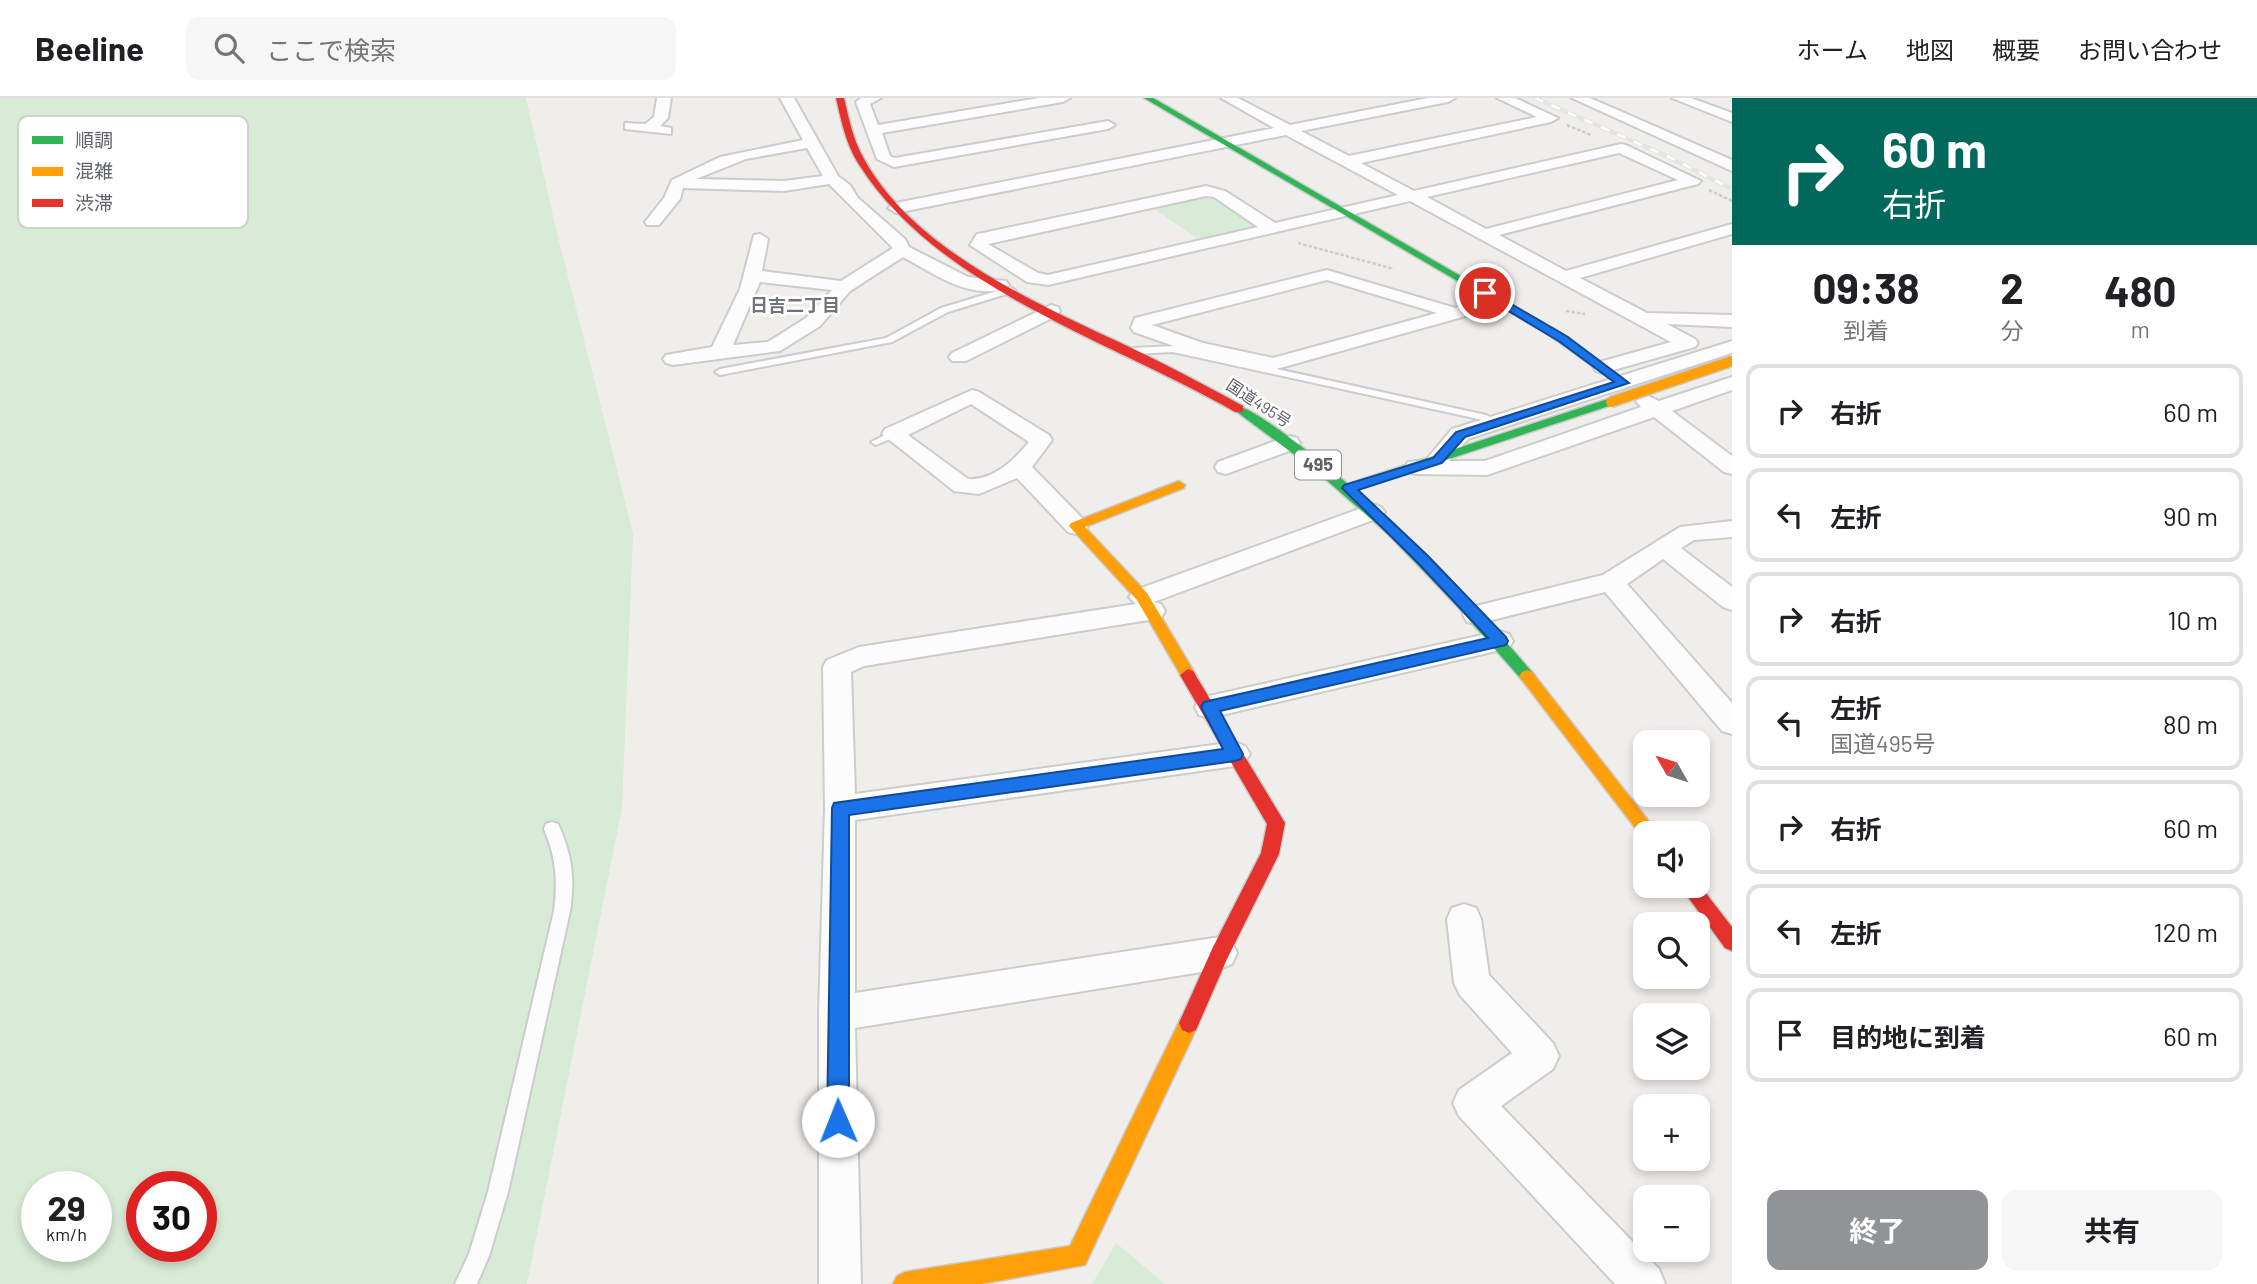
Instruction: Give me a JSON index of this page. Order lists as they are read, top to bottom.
{
  "streets": {
    "main road": ["国道495号", "495"]
  },
  "districts": ["日吉二丁目"],
  "legend": ["順調", "混雑", "渋滞"],
  "north": "top left",
  "page": {
    "header": "Beeline",
    "search": "ここで検索",
    "nav": [
      "ホーム",
      "地図",
      "概要",
      "お問い合わせ"
    ],
    "turn": ["60 m", "右折"],
    "eta": [
      "09:38",
      "到着",
      "2",
      "分",
      "480",
      "m"
    ],
    "list": [
      {
        "name": "右折",
        "value": "60 m"
      },
      {
        "name": "左折",
        "value": "90 m"
      },
      {
        "name": "右折",
        "value": "10 m"
      },
      {
        "name": "左折",
        "note": "国道495号",
        "value": "80 m"
      },
      {
        "name": "右折",
        "value": "60 m"
      },
      {
        "name": "左折",
        "value": "120 m"
      },
      {
        "name": "目的地に到着",
        "value": "60 m"
      }
    ],
    "map_buttons": ["+", "−"],
    "speed": "29 km/h",
    "limit": "30",
    "buttons": ["終了", "共有"]
  }
}
